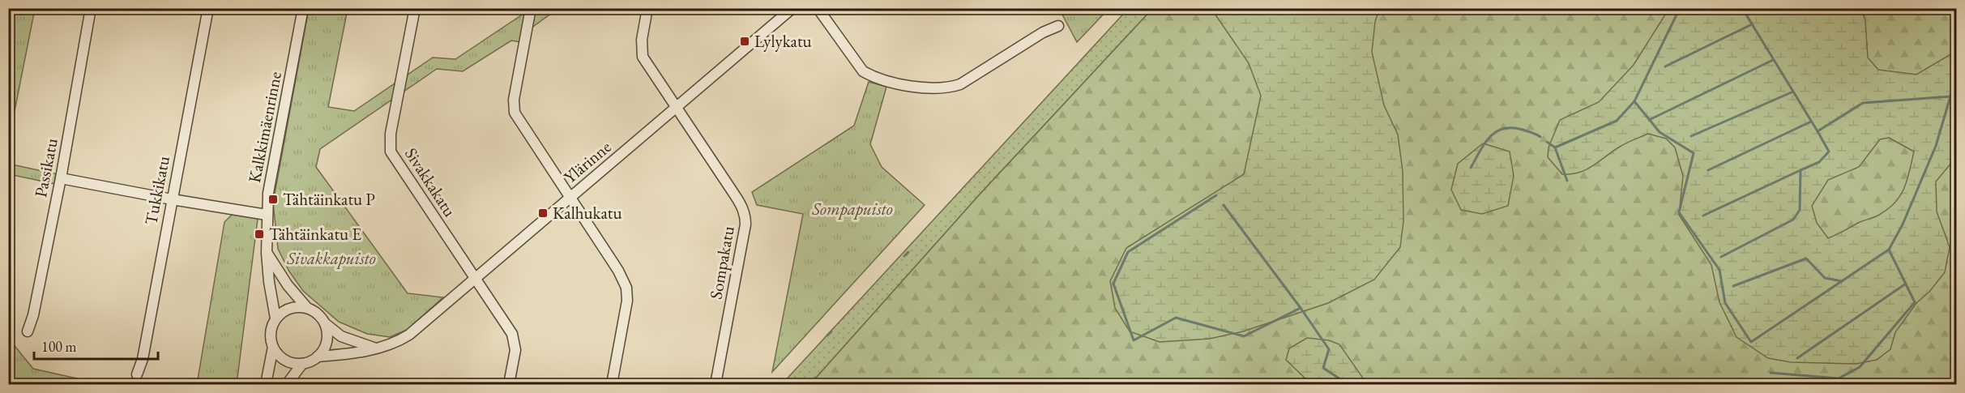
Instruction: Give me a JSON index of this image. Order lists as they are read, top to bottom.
{
  "streets": {
    "street": [
      "Kalkkimäenrinne",
      "Ylärinne",
      "Passikatu",
      "Sivakkakatu",
      "Tukkikatu",
      "Sompakatu"
    ]
  },
  "crossings": [
    ["Kalkkimäenrinne", "Ylärinne"],
    ["Ylärinne", "Sivakkakatu"],
    ["Ylärinne", "Sompakatu"]
  ],
  "parks": ["Sompapuisto", "Sivakkapuisto"],
  "places": {
    "transit": [
      "Lylykatu",
      "Tähtäinkatu P",
      "Kalhukatu",
      "Tähtäinkatu E"
    ]
  },
  "scale_bar": "100 m"
}
